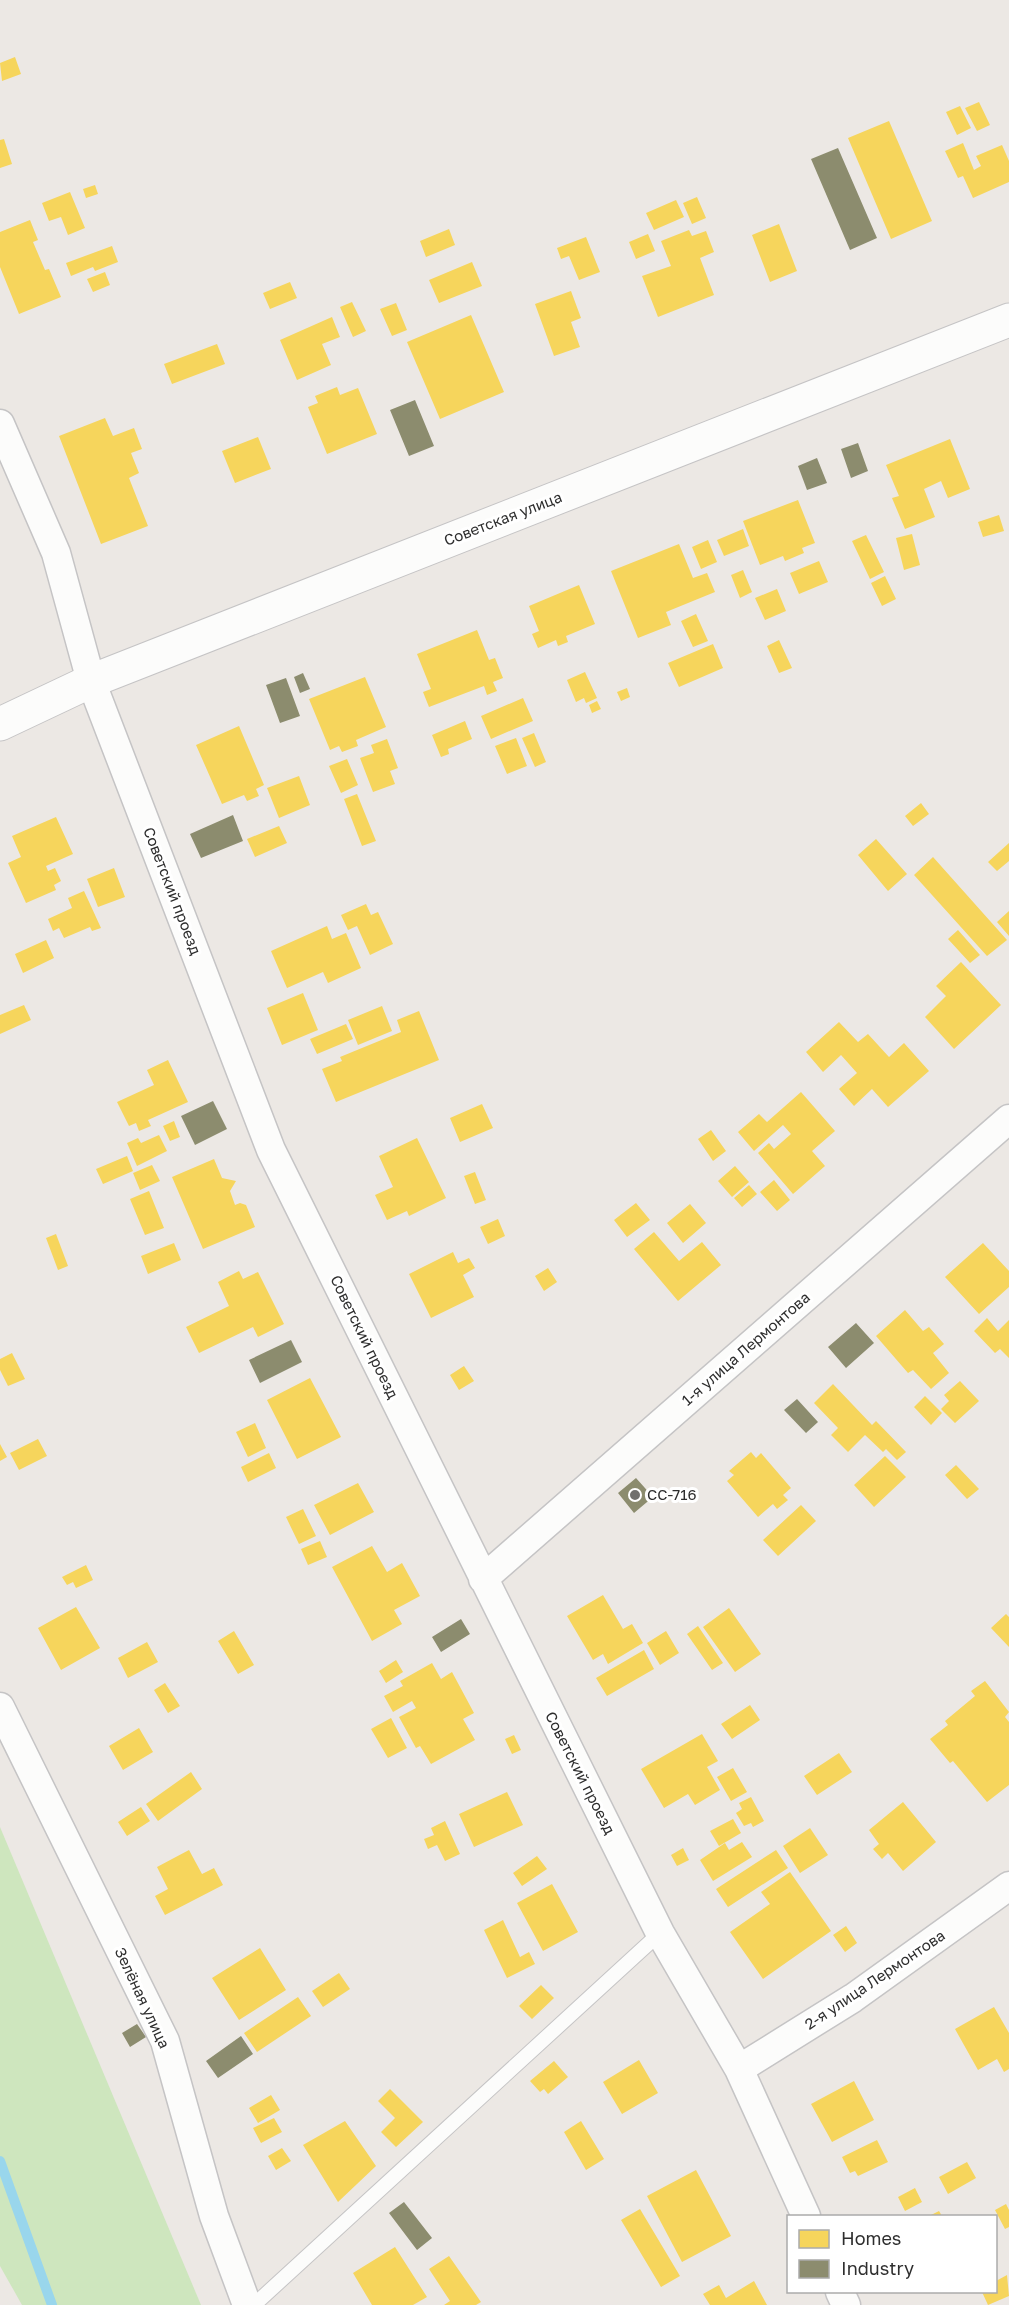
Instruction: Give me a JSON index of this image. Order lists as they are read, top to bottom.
{
  "streets": {
    "street": [
      "Советская улица",
      "Советский проезд",
      "1-я улица Лермонтова",
      "2-я улица Лермонтова",
      "Зелёная улица"
    ]
  },
  "crossings": [
    ["Советская улица", "Советский проезд"],
    ["Советский проезд", "1-я улица Лермонтова"],
    ["Советский проезд", "2-я улица Лермонтова"]
  ],
  "places": ["СС-716"],
  "legend": ["Homes", "Industry"]
}
